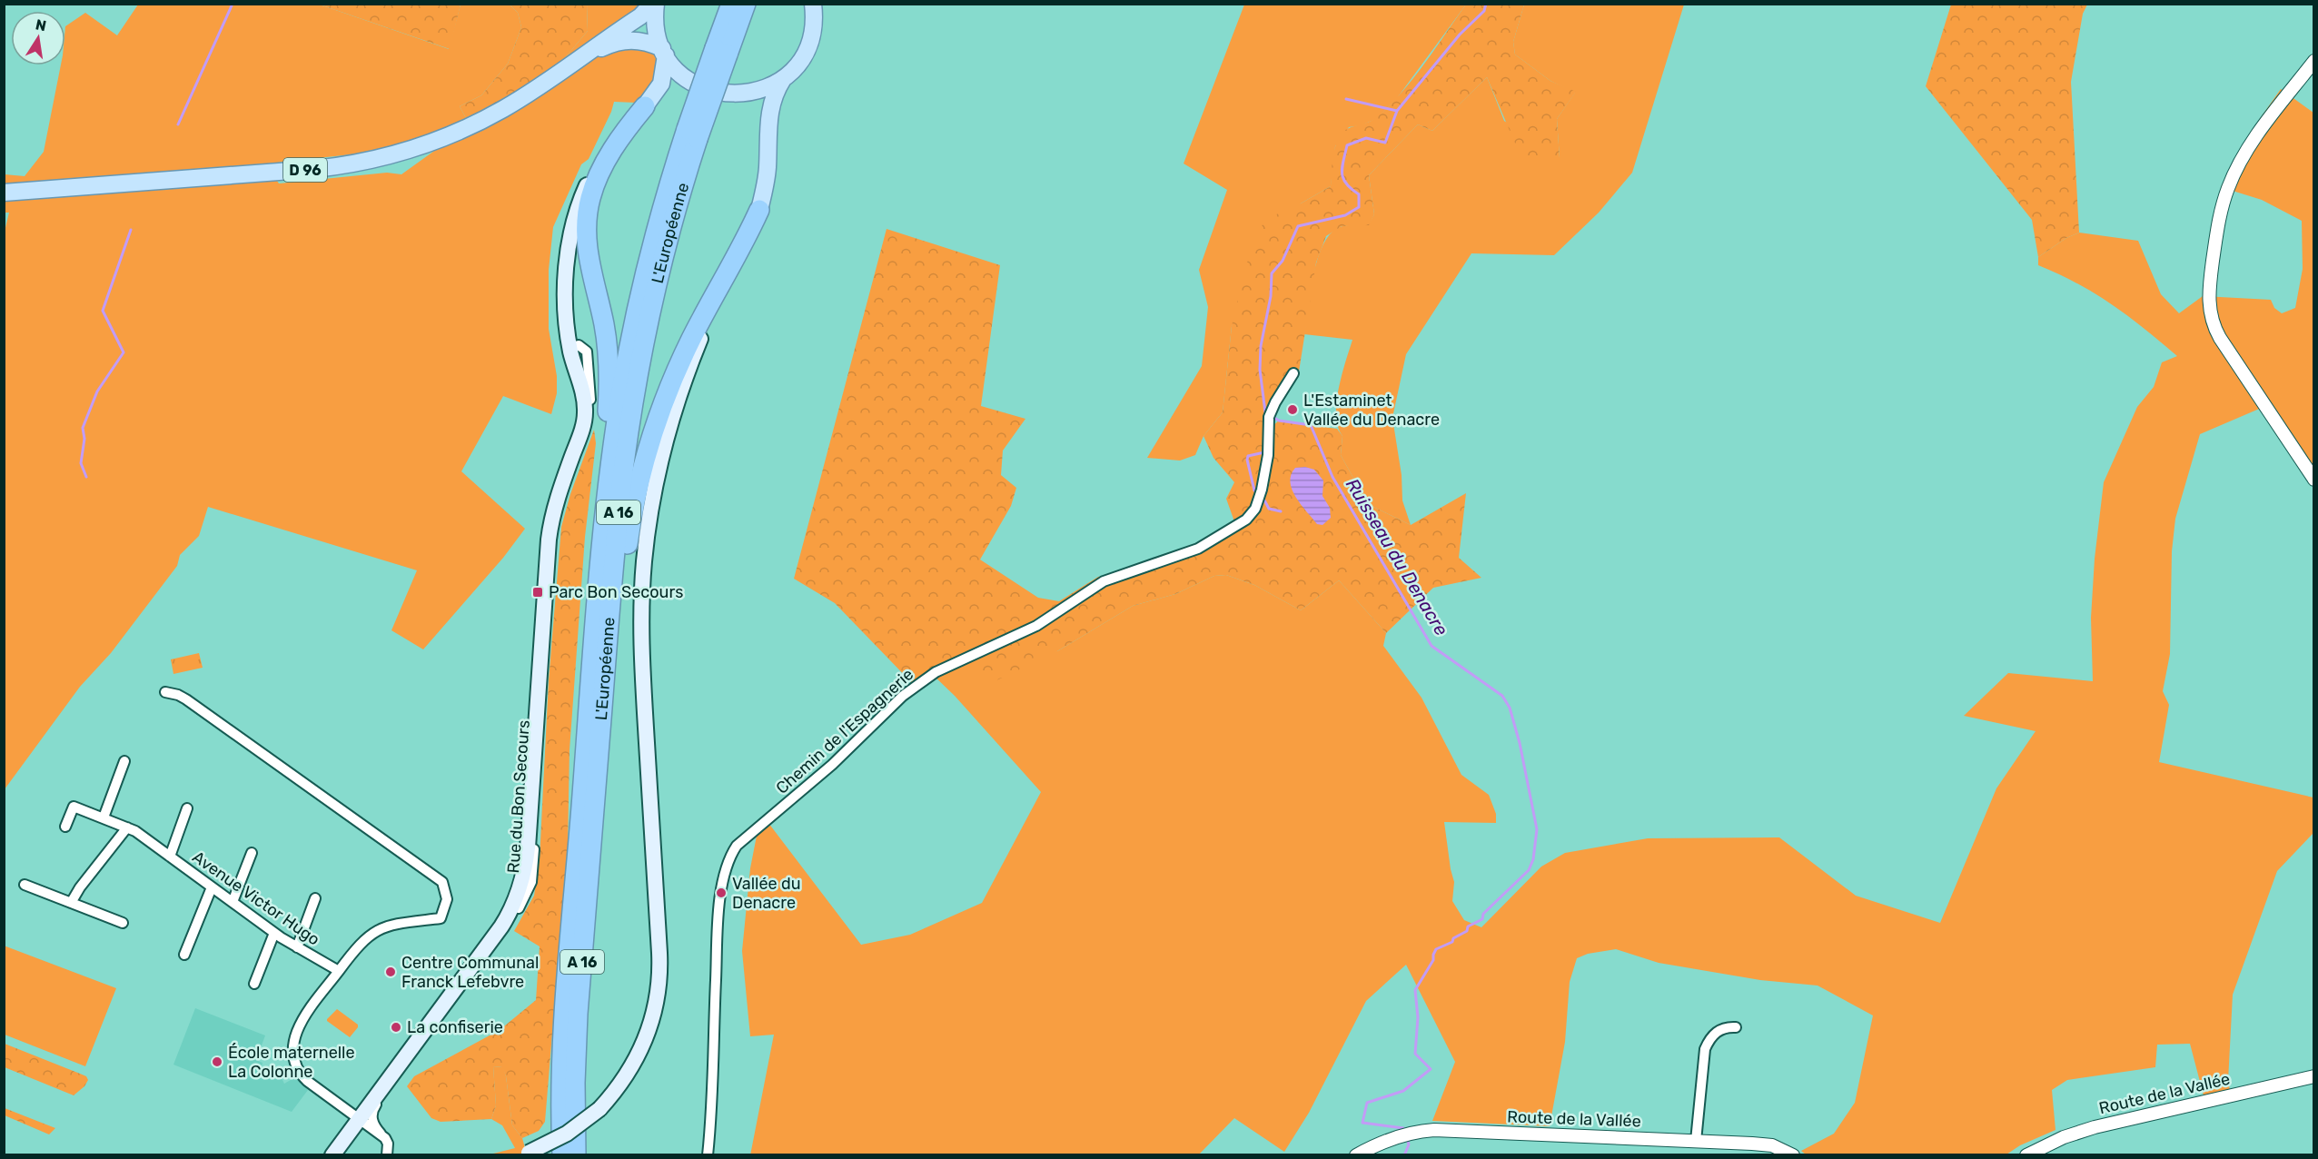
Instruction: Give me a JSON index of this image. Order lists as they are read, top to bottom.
{
  "streets": {
    "highway": ["L'Européenne", "A 16"],
    "main road": ["D 96", "Rue du Bon Secours"],
    "street": ["Chemin de l'Espagnerie", "Avenue Victor Hugo", "Route de la Vallée"]
  },
  "water": ["Ruisseau du Denacre"],
  "places": {
    "other": [
      "L'Estaminet Vallée du Denacre",
      "Vallée du Denacre",
      "Centre Communal Franck Lefebvre",
      "La confiserie",
      "École maternelle La Colonne"
    ],
    "transit": ["Parc Bon Secours"]
  },
  "north": "top"
}
